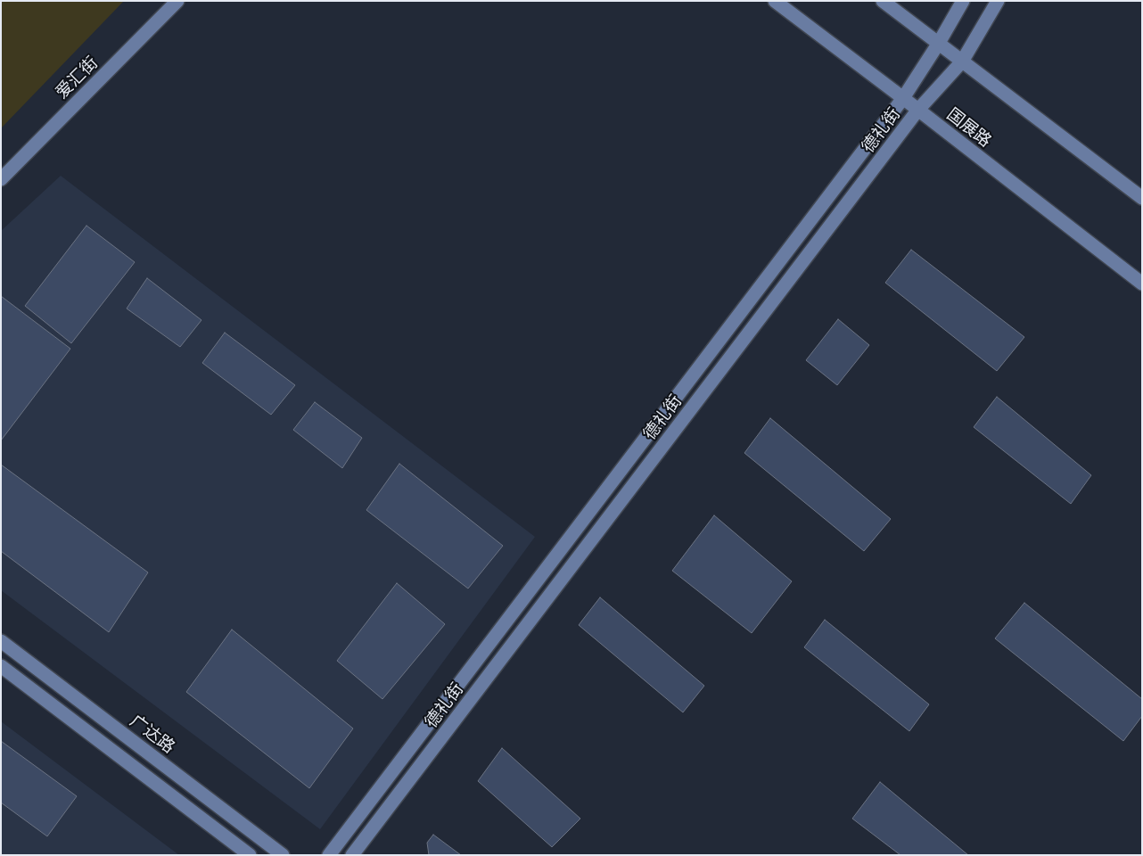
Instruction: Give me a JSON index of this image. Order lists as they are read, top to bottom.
{
  "streets": {
    "main road": [
      "爱汇街",
      "国展路",
      "德礼街",
      "广达路"
    ]
  },
  "crossings": [
    ["国展路", "德礼街"]
  ]
}
